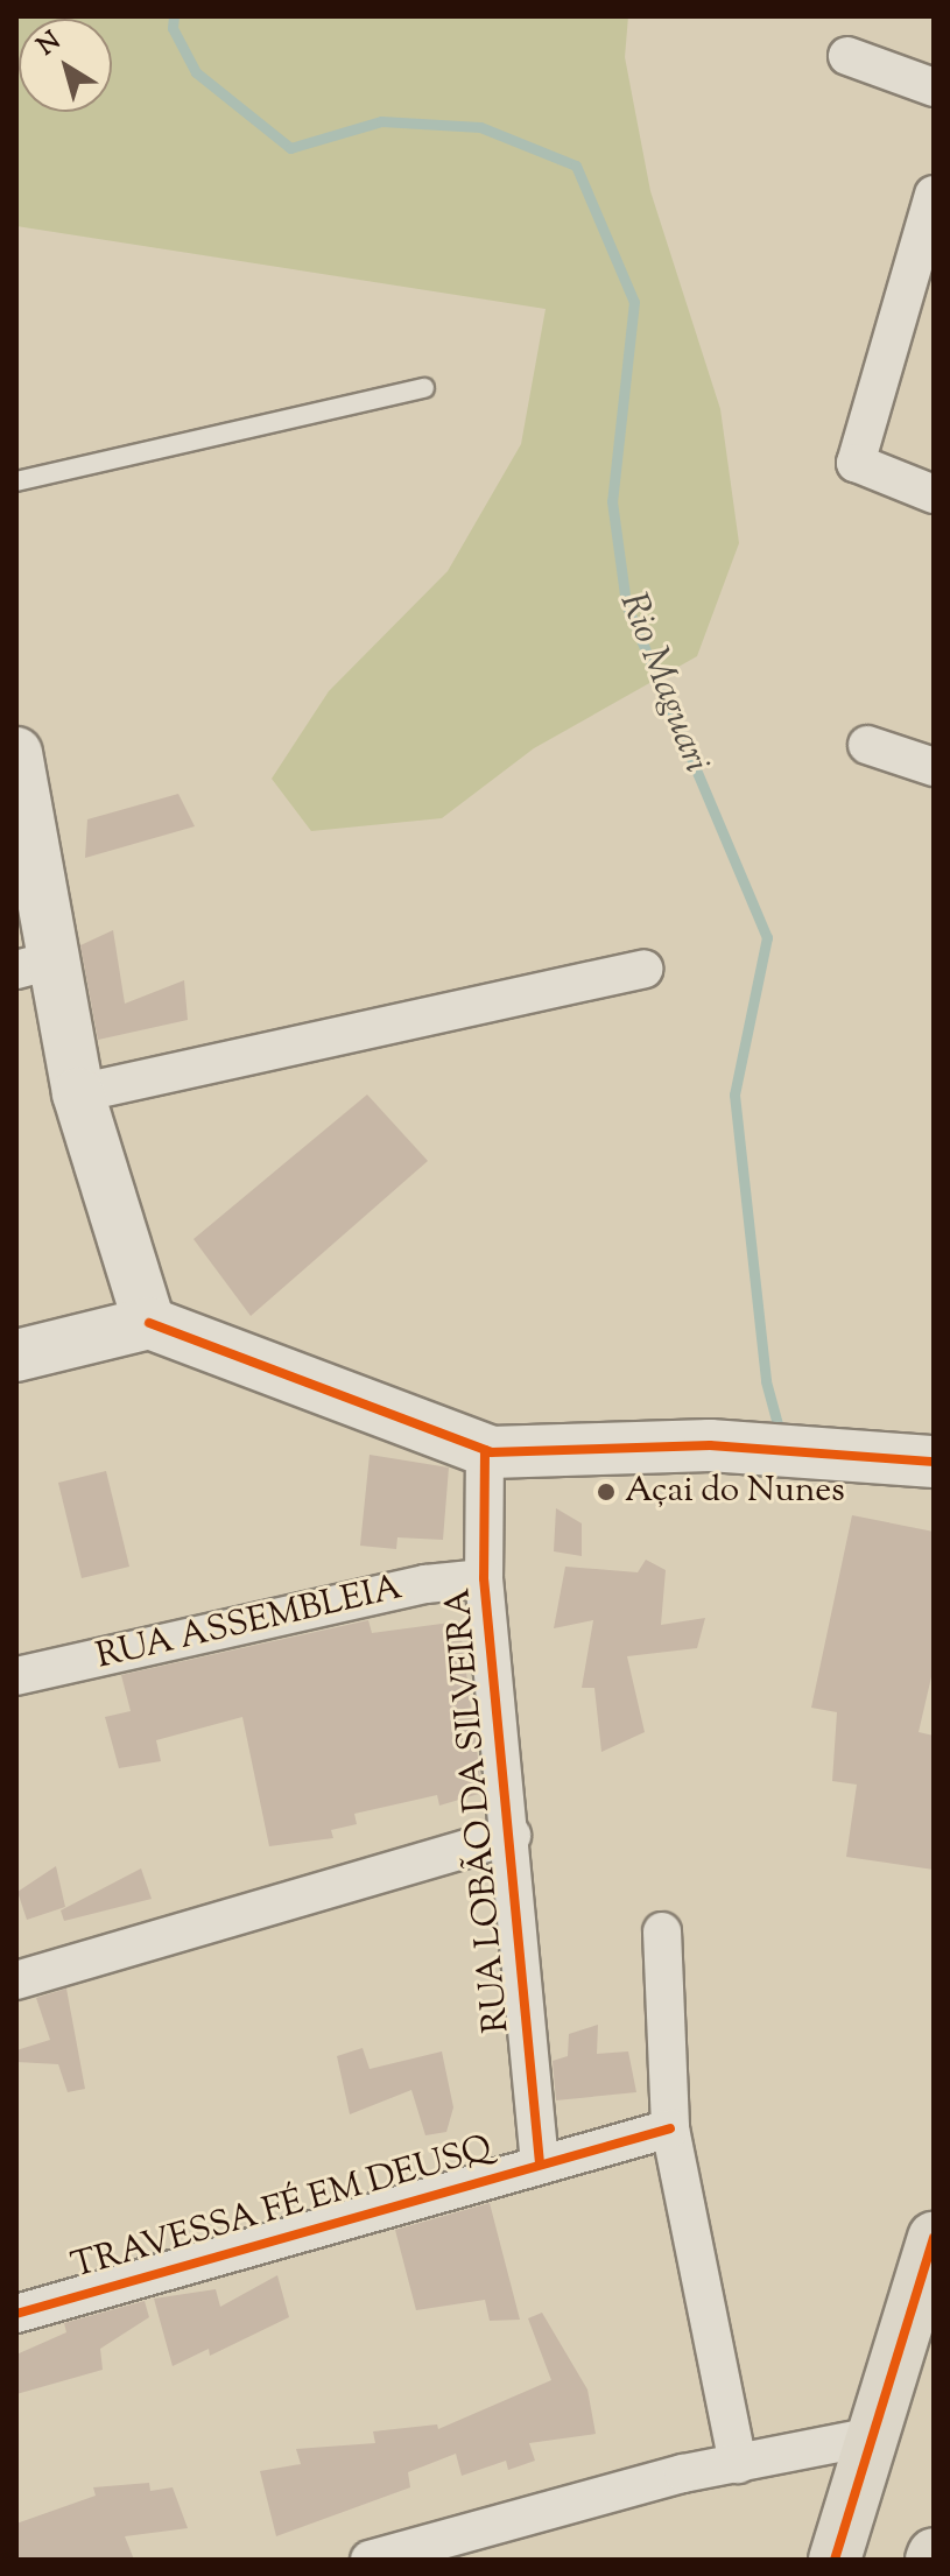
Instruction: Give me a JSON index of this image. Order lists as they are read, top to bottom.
{
  "streets": {
    "street": ["RUA ASSEMBLEIA", "RUA LOBÃO DA SILVEIRA", "TRAVESSA FÉ EM DEUSQ"]
  },
  "crossings": [
    ["RUA ASSEMBLEIA", "RUA LOBÃO DA SILVEIRA"],
    ["RUA LOBÃO DA SILVEIRA", "TRAVESSA FÉ EM DEUSQ"]
  ],
  "water": ["Rio Maguari"],
  "places": ["Açai do Nunes"],
  "north": "top left"
}
